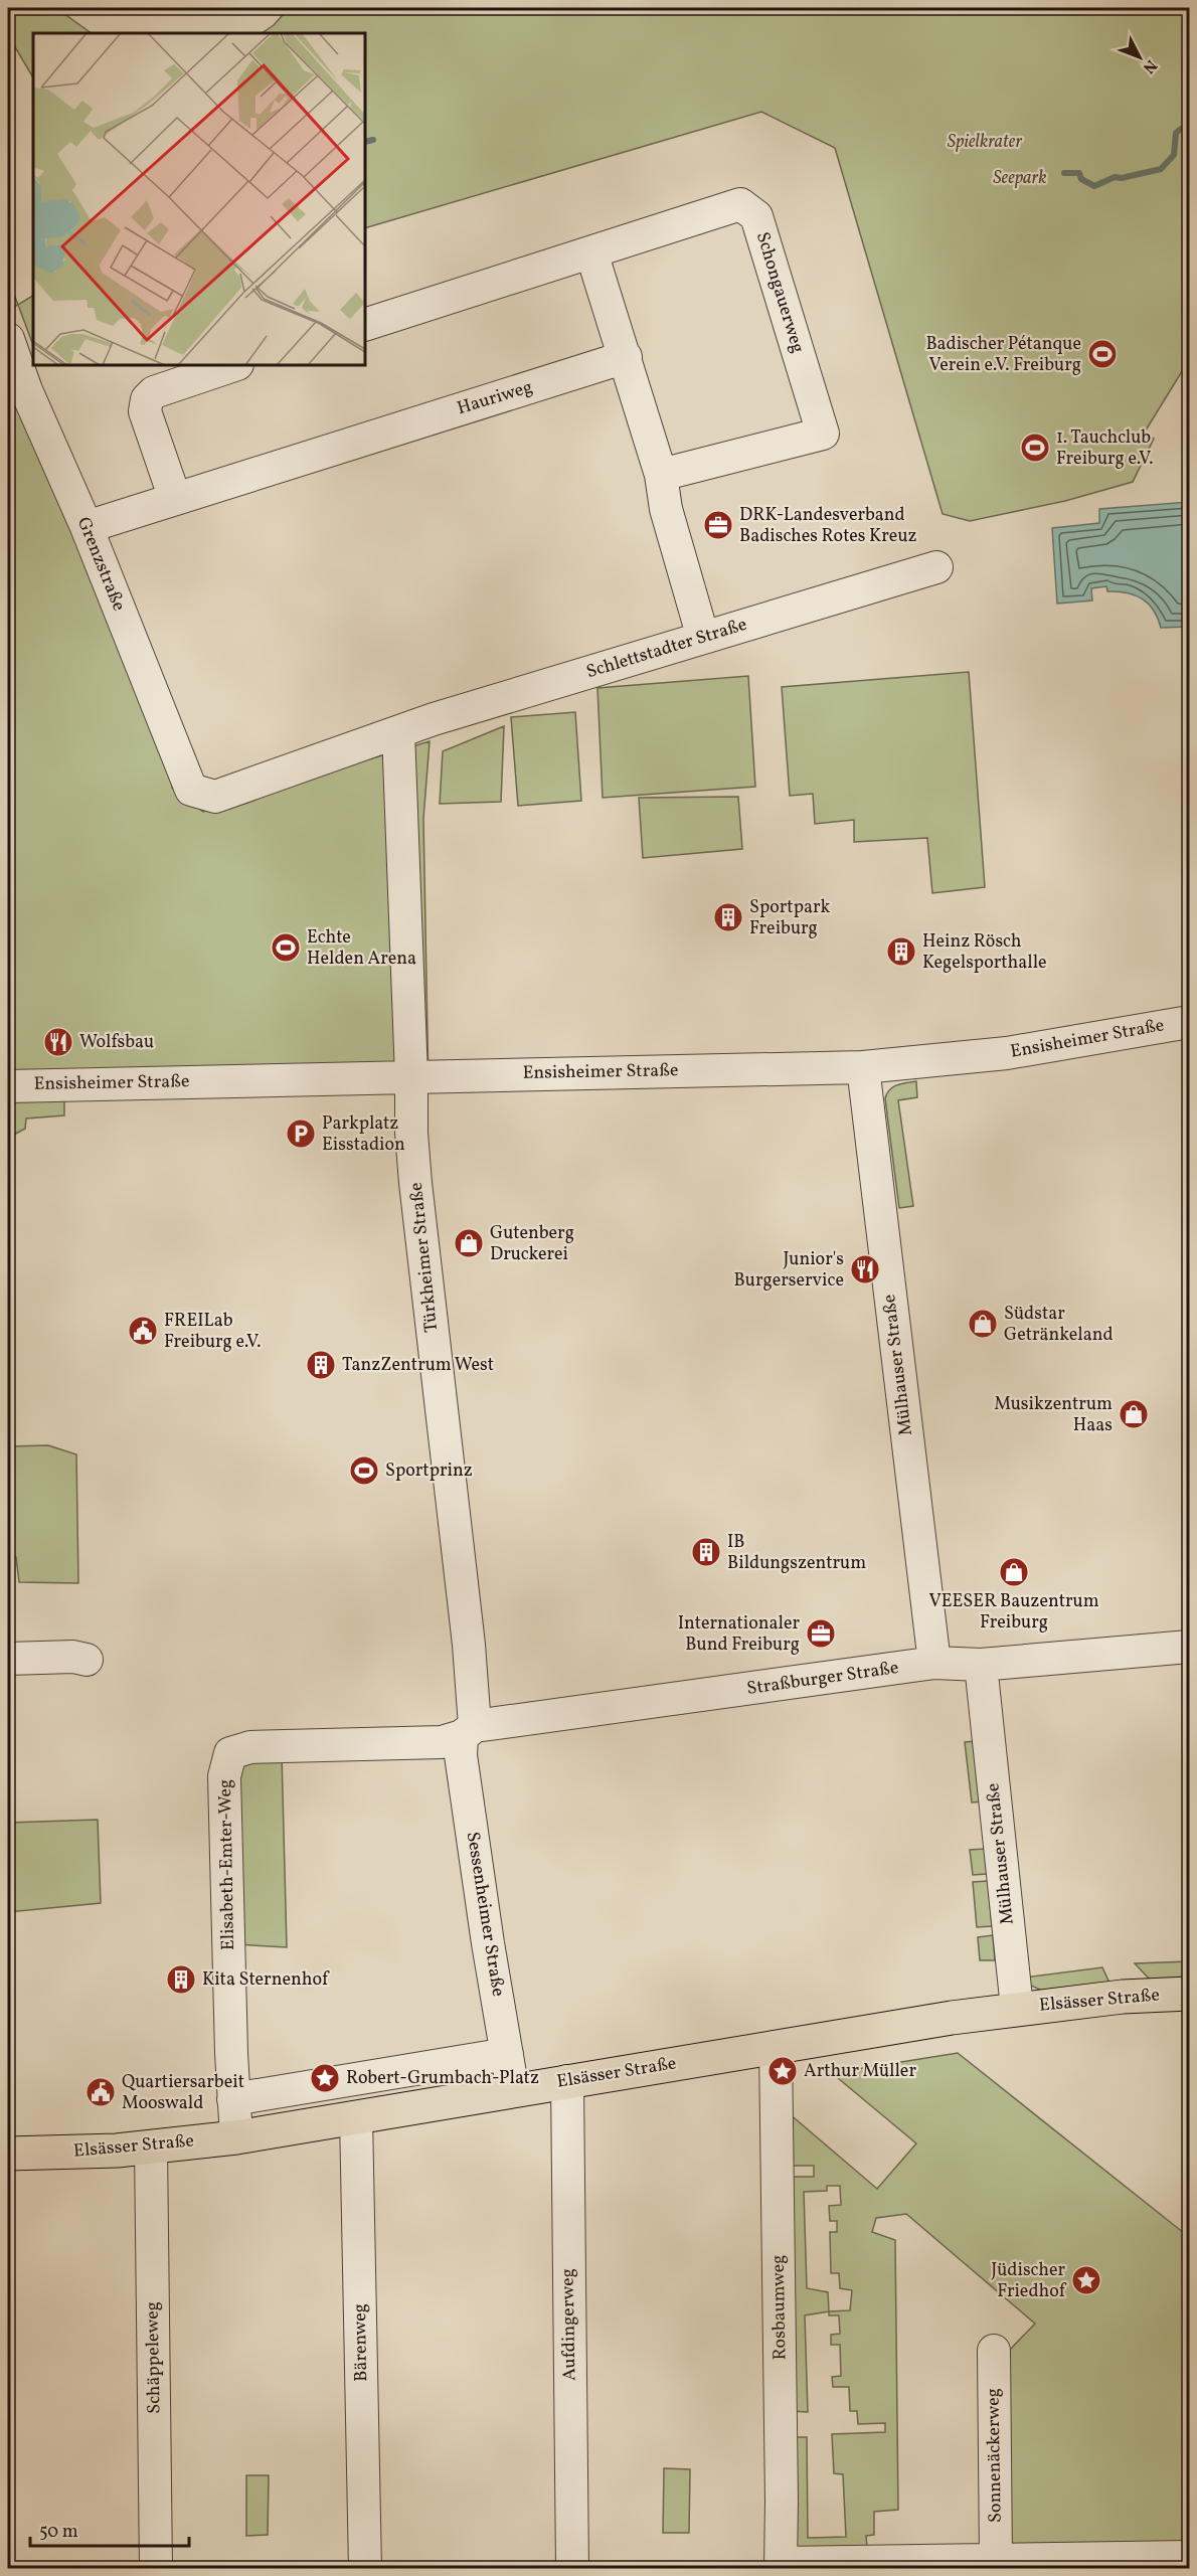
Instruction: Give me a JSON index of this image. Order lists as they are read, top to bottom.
{
  "streets": {
    "main road": ["Elsässer Straße"],
    "street": [
      "Schongauerweg",
      "Hauriweg",
      "Grenzstraße",
      "Schlettstadter Straße",
      "Ensisheimer Straße",
      "Türkheimer Straße",
      "Mülhauser Straße",
      "Straßburger Straße",
      "Elisabeth-Emter-Weg",
      "Sessenheimer Straße",
      "Rosbaumweg",
      "Aufdingerweg",
      "Bärenweg",
      "Schäppeleweg",
      "Sonnenäckerweg"
    ]
  },
  "crossings": [
    ["Hauriweg", "Grenzstraße"],
    ["Grenzstraße", "Schlettstadter Straße"],
    ["Ensisheimer Straße", "Türkheimer Straße"],
    ["Ensisheimer Straße", "Mülhauser Straße"],
    ["Türkheimer Straße", "Straßburger Straße"],
    ["Türkheimer Straße", "Elisabeth-Emter-Weg"],
    ["Türkheimer Straße", "Sessenheimer Straße"],
    ["Mülhauser Straße", "Straßburger Straße"],
    ["Mülhauser Straße", "Elsässer Straße"],
    ["Straßburger Straße", "Elisabeth-Emter-Weg"],
    ["Straßburger Straße", "Sessenheimer Straße"],
    ["Elisabeth-Emter-Weg", "Sessenheimer Straße"],
    ["Elisabeth-Emter-Weg", "Elsässer Straße"],
    ["Sessenheimer Straße", "Elsässer Straße"],
    ["Elsässer Straße", "Rosbaumweg"],
    ["Elsässer Straße", "Aufdingerweg"],
    ["Elsässer Straße", "Bärenweg"],
    ["Elsässer Straße", "Schäppeleweg"]
  ],
  "parks": ["Spielkrater", "Seepark"],
  "places": {
    "sports": [
      "Badischer Pétanque Verein e.V. Freiburg",
      "1. Tauchclub Freiburg e.V.",
      "Echte Helden Arena",
      "Sportprinz"
    ],
    "office": ["DRK-Landesverband Badisches Rotes Kreuz", "Internationaler Bund Freiburg"],
    "building": [
      "Sportpark Freiburg",
      "Heinz Rösch Kegelsporthalle",
      "TanzZentrum West",
      "IB Bildungszentrum",
      "Kita Sternenhof"
    ],
    "restaurant": ["Wolfsbau", "Junior's Burgerservice"],
    "parking": ["Parkplatz Eisstadion"],
    "shop": [
      "Gutenberg Druckerei",
      "Südstar Getränkeland",
      "Musikzentrum Haas",
      "VEESER Bauzentrum Freiburg"
    ],
    "public building": ["FREILab Freiburg e.V.", "Quartiersarbeit Mooswald"],
    "place": ["Arthur Müller", "Robert-Grumbach-Platz", "Jüdischer Friedhof"]
  },
  "scale_bar": "50 m",
  "north": "bottom right"
}
